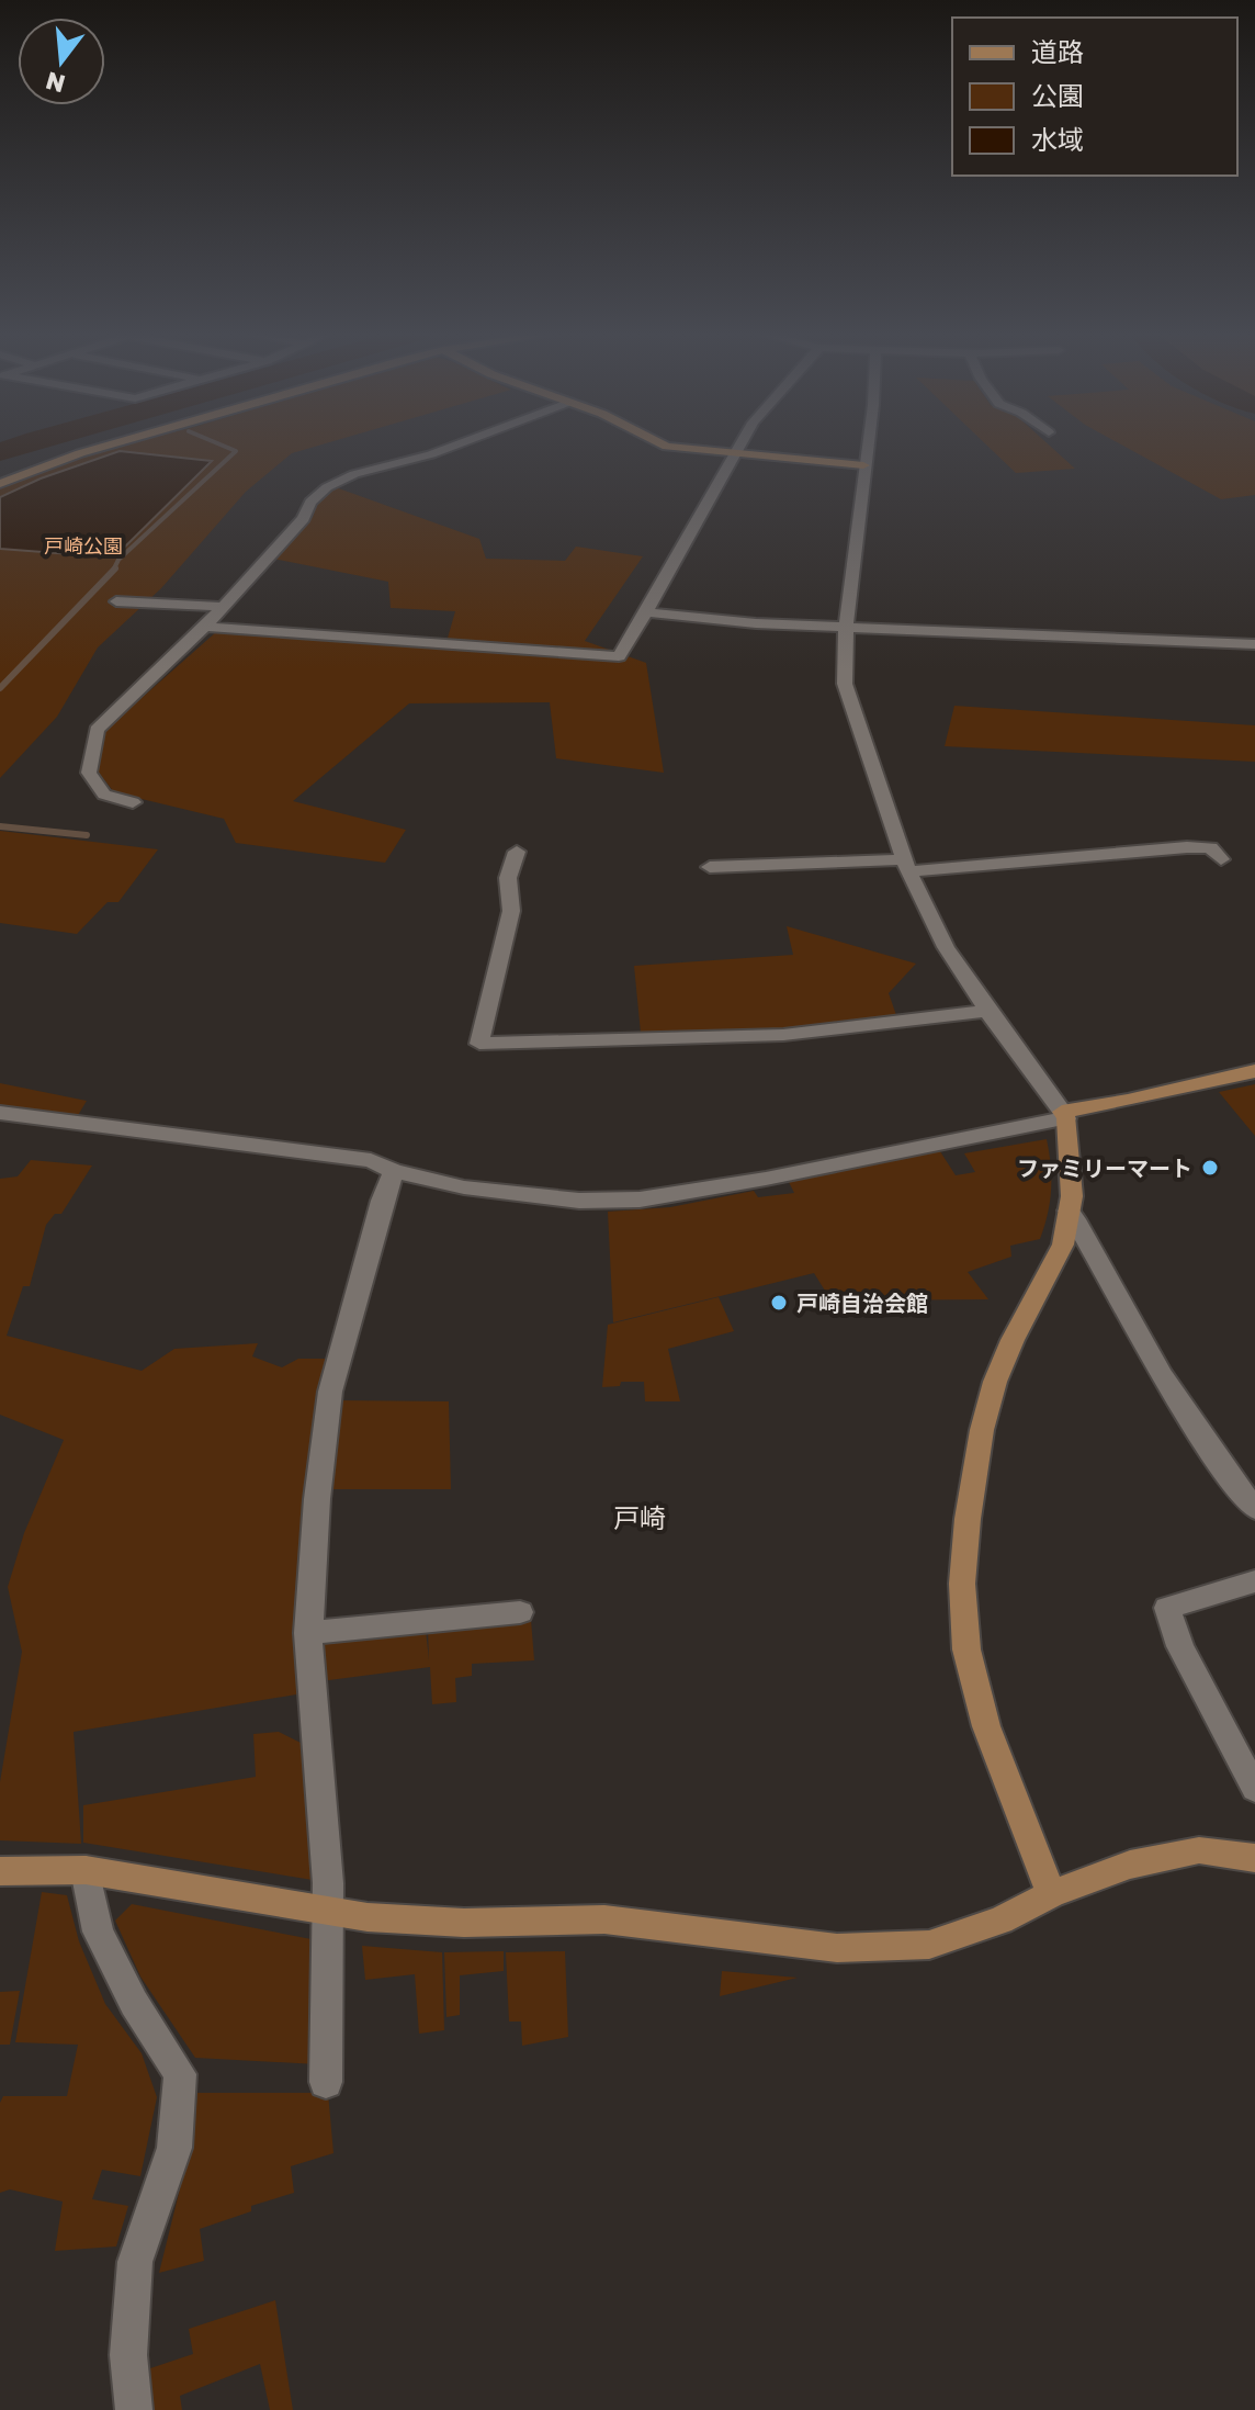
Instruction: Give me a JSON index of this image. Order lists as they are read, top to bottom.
{
  "districts": ["戸崎"],
  "parks": ["戸崎公園"],
  "places": ["ファミリーマート", "戸崎自治会館"],
  "legend": ["道路", "公園", "水域"],
  "north": "bottom"
}
